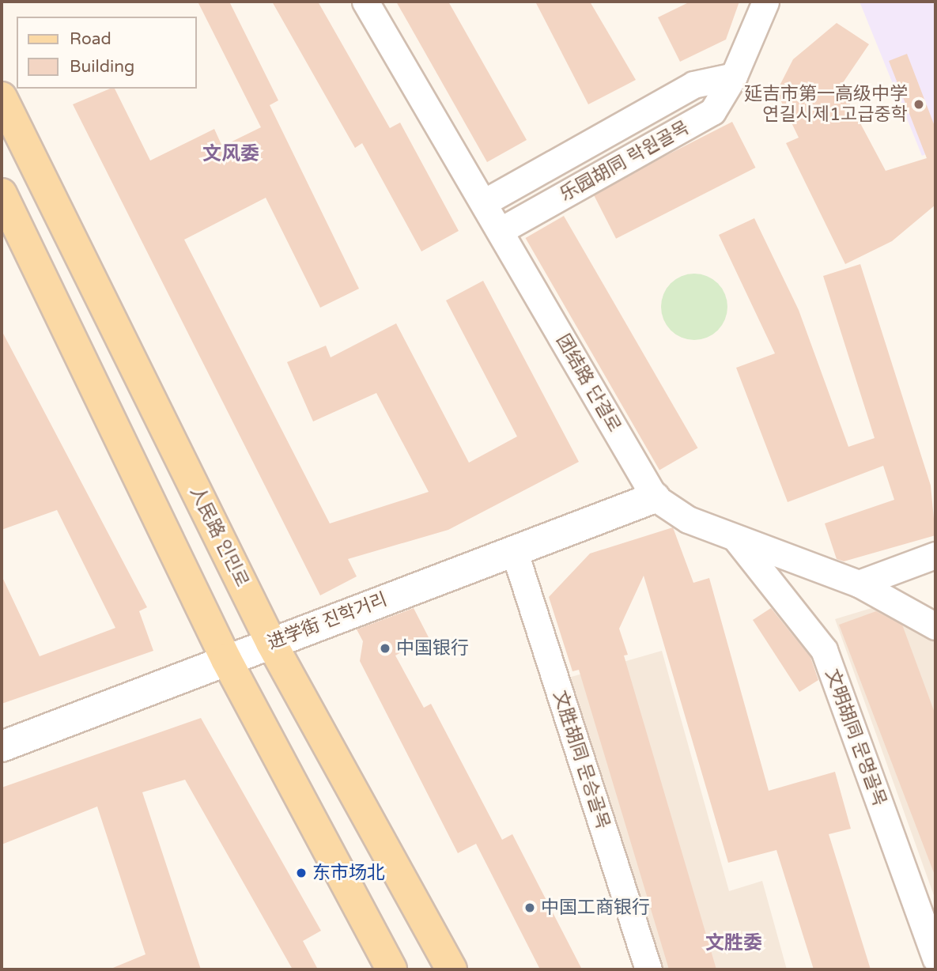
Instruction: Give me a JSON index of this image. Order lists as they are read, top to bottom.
{
  "streets": {
    "main road": ["人民路 인민로"],
    "street": [
      "乐园胡同 락원골목",
      "团结路 단결로",
      "进学街 진학거리",
      "文明胡同 문명골목",
      "文胜胡同 문승골목"
    ]
  },
  "crossings": [
    ["乐园胡同 락원골목", "团结路 단결로"],
    ["团结路 단결로", "进学街 진학거리"],
    ["团结路 단결로", "文明胡同 문명골목"],
    ["人民路 인민로", "进学街 진학거리"],
    ["进学街 진학거리", "文胜胡同 문승골목"]
  ],
  "districts": ["文风委", "文胜委"],
  "places": [
    "延吉市第一高级中学 연길시제1고급중학",
    "中国银行",
    "东市场北",
    "中国工商银行"
  ],
  "legend": ["Road", "Building"]
}
